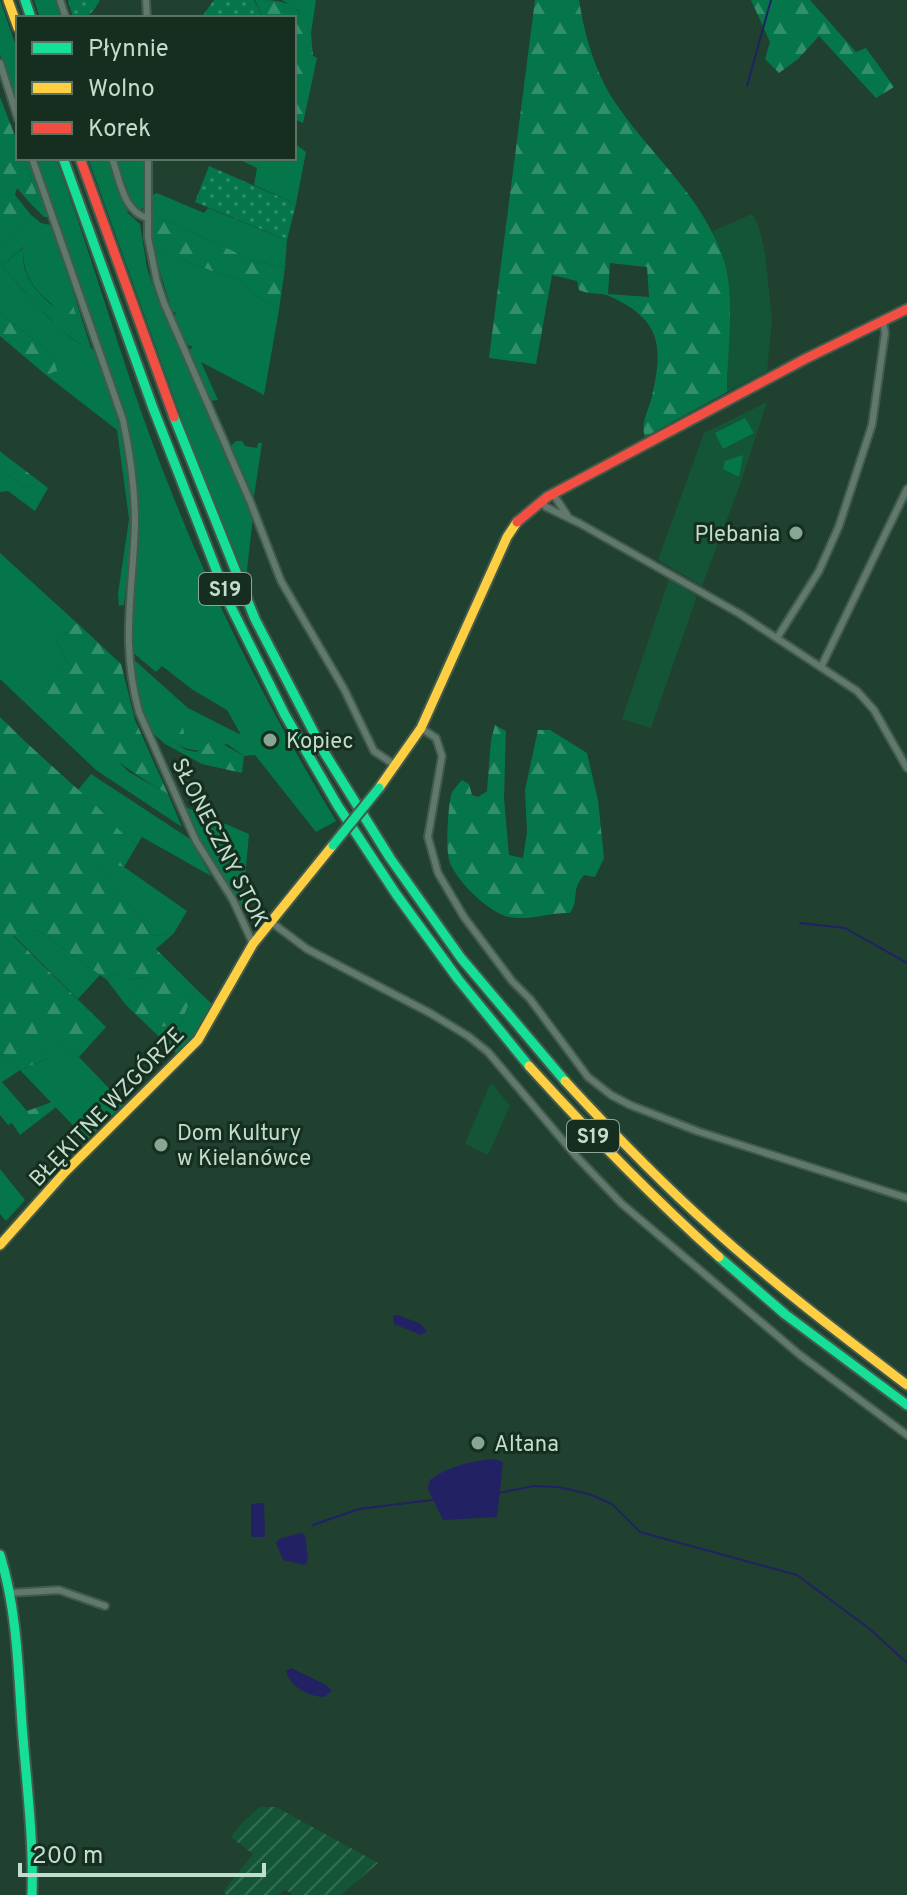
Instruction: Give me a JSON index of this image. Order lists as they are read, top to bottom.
{
  "streets": {
    "main road": ["S19", "BŁĘKITNE WZGÓRZE"],
    "street": ["SŁONECZNY STOK"]
  },
  "crossings": [
    ["SŁONECZNY STOK", "BŁĘKITNE WZGÓRZE"]
  ],
  "places": [
    "Plebania",
    "Kopiec",
    "Dom Kultury w Kielanówce",
    "Altana"
  ],
  "legend": ["Płynnie", "Wolno", "Korek"],
  "scale_bar": "200 m"
}
